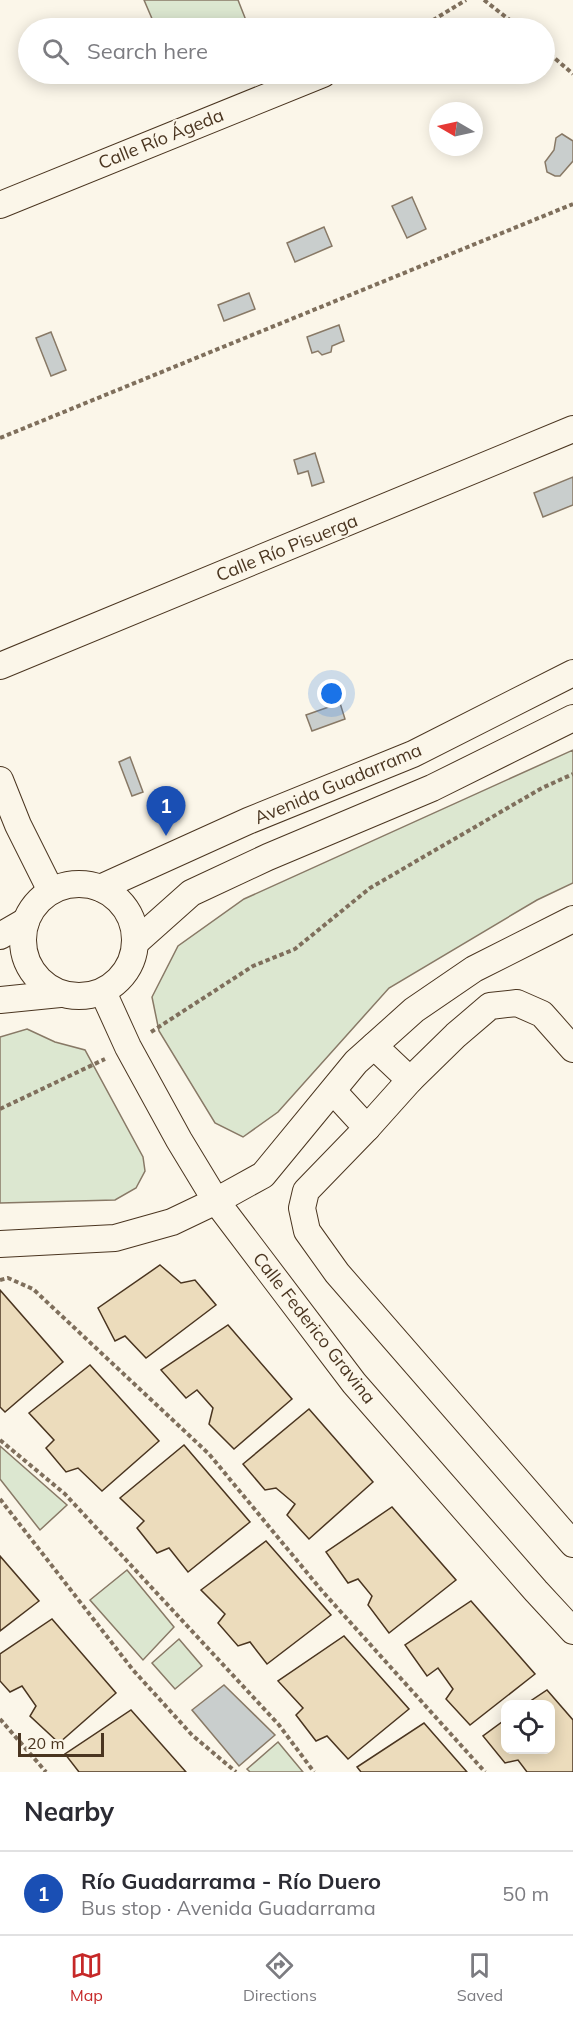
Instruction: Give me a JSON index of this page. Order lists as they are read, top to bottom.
{
  "streets": {
    "street": [
      "Calle Río Ágeda",
      "Calle Río Pisuerga",
      "Avenida Guadarrama",
      "Calle Federico Gravina"
    ]
  },
  "crossings": [
    ["Avenida Guadarrama", "Calle Federico Gravina"]
  ],
  "scale_bar": "20 m",
  "north": "left",
  "page": {
    "search": "Search here",
    "pins": "1",
    "scale": "20 m",
    "heading": "Nearby",
    "list": [
      {
        "mark": "1",
        "name": "Río Guadarrama - Río Duero",
        "note": "Bus stop · Avenida Guadarrama",
        "value": "50 m"
      }
    ],
    "nav": ["Map", "Directions", "Saved"]
  }
}
